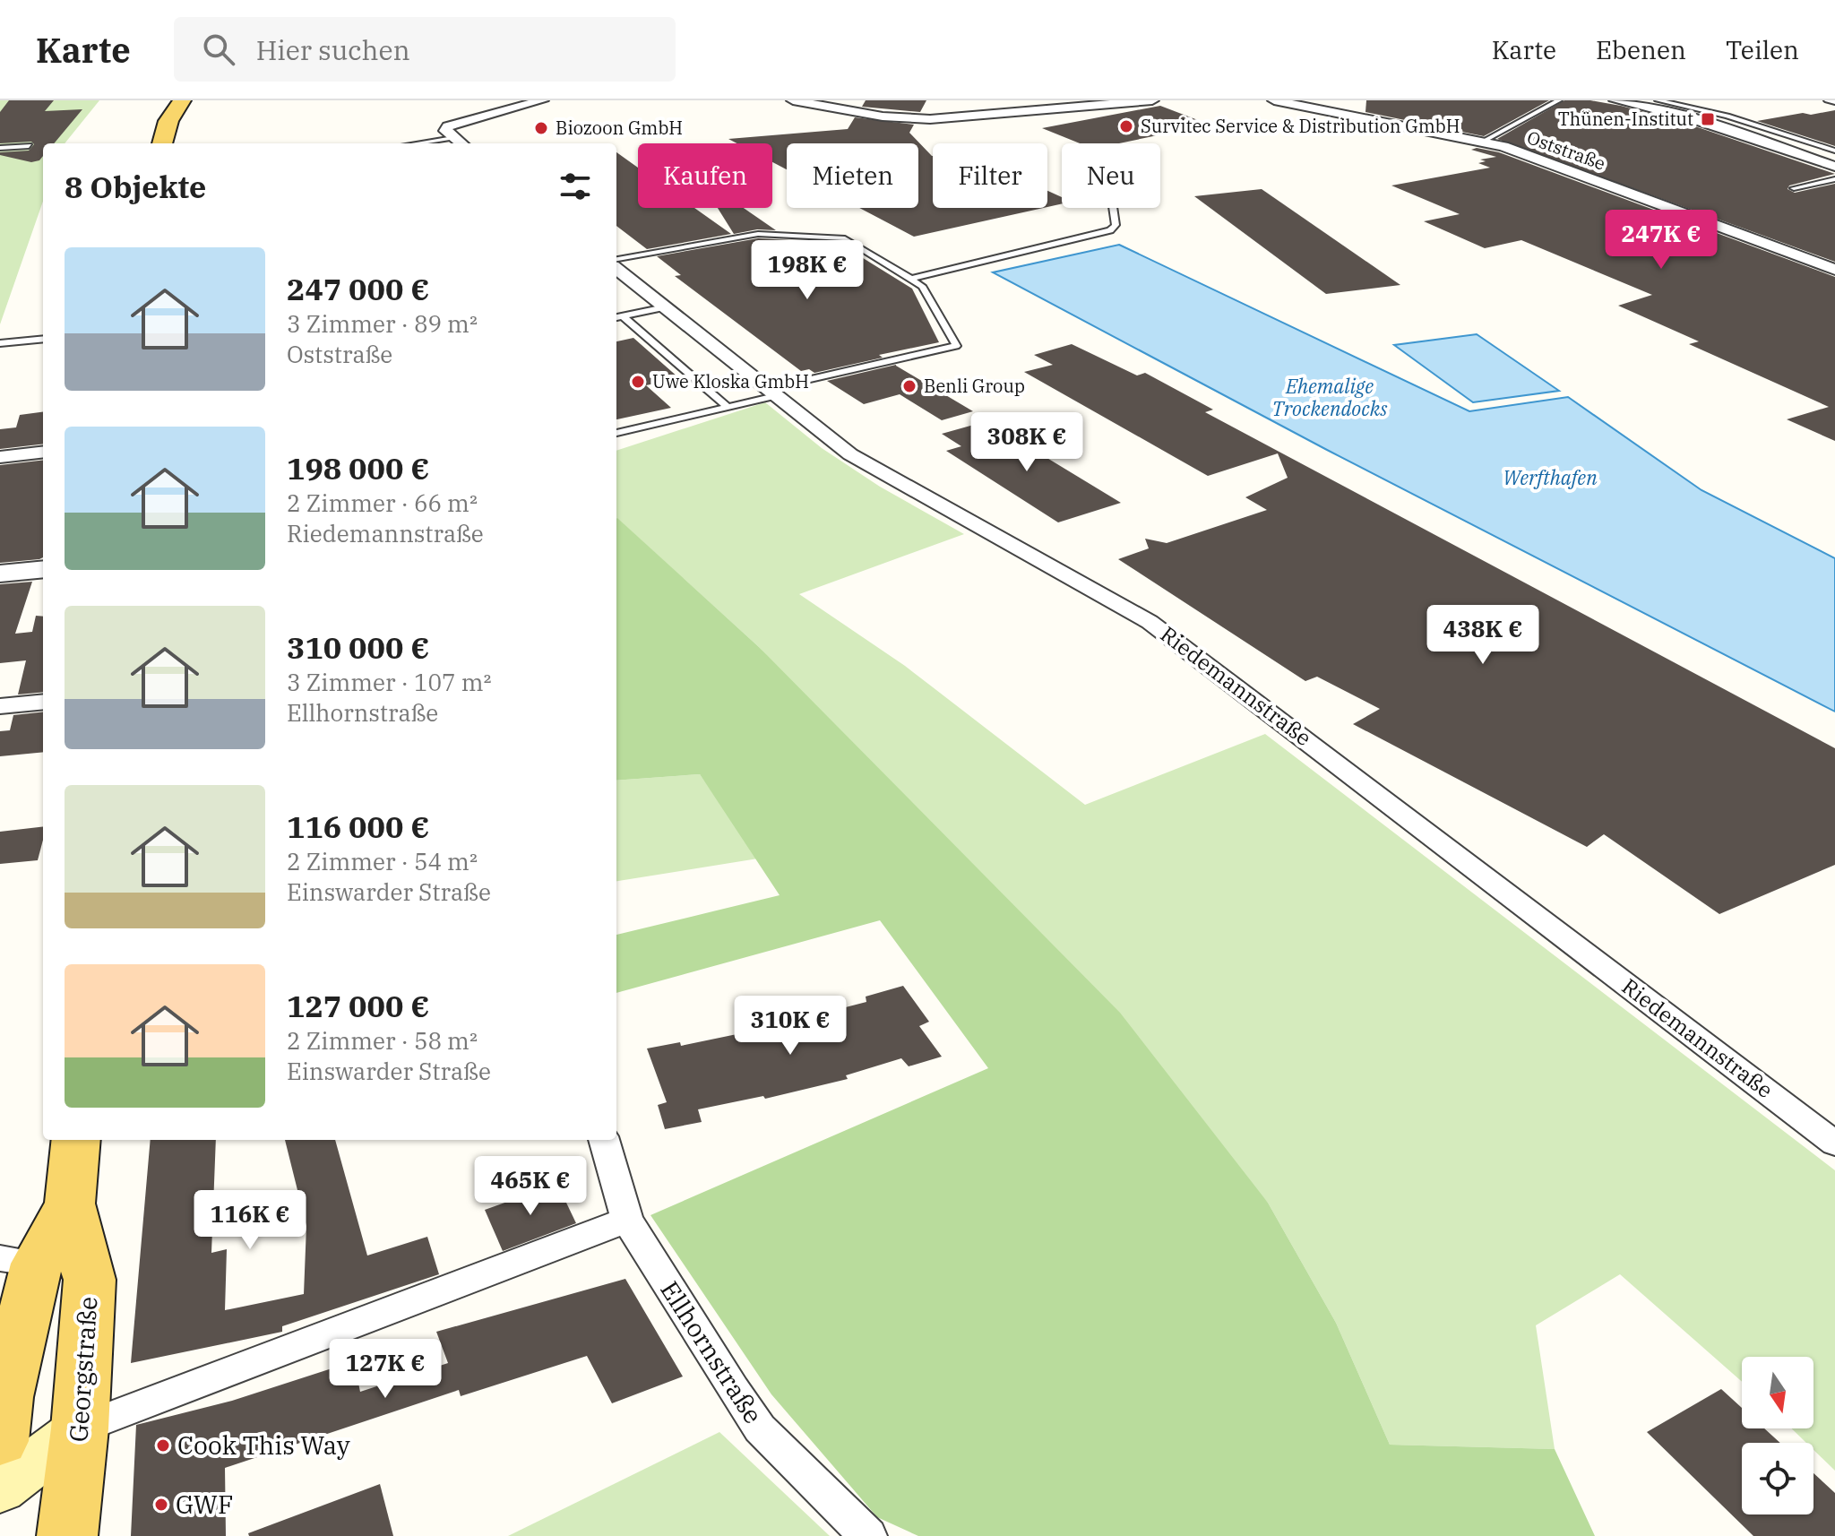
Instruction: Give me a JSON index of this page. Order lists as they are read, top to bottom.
{
  "streets": {
    "main road": ["Georgstraße"],
    "street": ["Oststraße", "Riedemannstraße", "Ellhornstraße"]
  },
  "water": ["Ehemalige Trockendocks", "Werfthafen"],
  "places": {
    "transit": ["Thünen-Institut"],
    "other": [
      "Survitec Service & Distribution GmbH",
      "Biozoon GmbH",
      "Uwe Kloska GmbH",
      "Benli Group",
      "Cook This Way",
      "GWF"
    ]
  },
  "north": "bottom",
  "page": {
    "header": "Karte",
    "search": "Hier suchen",
    "nav": ["Karte", "Ebenen", "Teilen"],
    "chip": [
      "Kaufen",
      "Mieten",
      "Filter",
      "Neu"
    ],
    "heading": "8 Objekte",
    "price": [
      "247K €",
      "198K €",
      "308K €",
      "438K €",
      "310K €",
      "465K €",
      "116K €",
      "127K €"
    ],
    "list": [
      {
        "name": "247 000 €",
        "note": "3 Zimmer · 89 m² · Oststraße"
      },
      {
        "name": "198 000 €",
        "note": "2 Zimmer · 66 m² · Riedemannstraße"
      },
      {
        "name": "310 000 €",
        "note": "3 Zimmer · 107 m² · Ellhornstraße"
      },
      {
        "name": "116 000 €",
        "note": "2 Zimmer · 54 m² · Einswarder Straße"
      },
      {
        "name": "127 000 €",
        "note": "2 Zimmer · 58 m² · Einswarder Straße"
      }
    ]
  }
}
